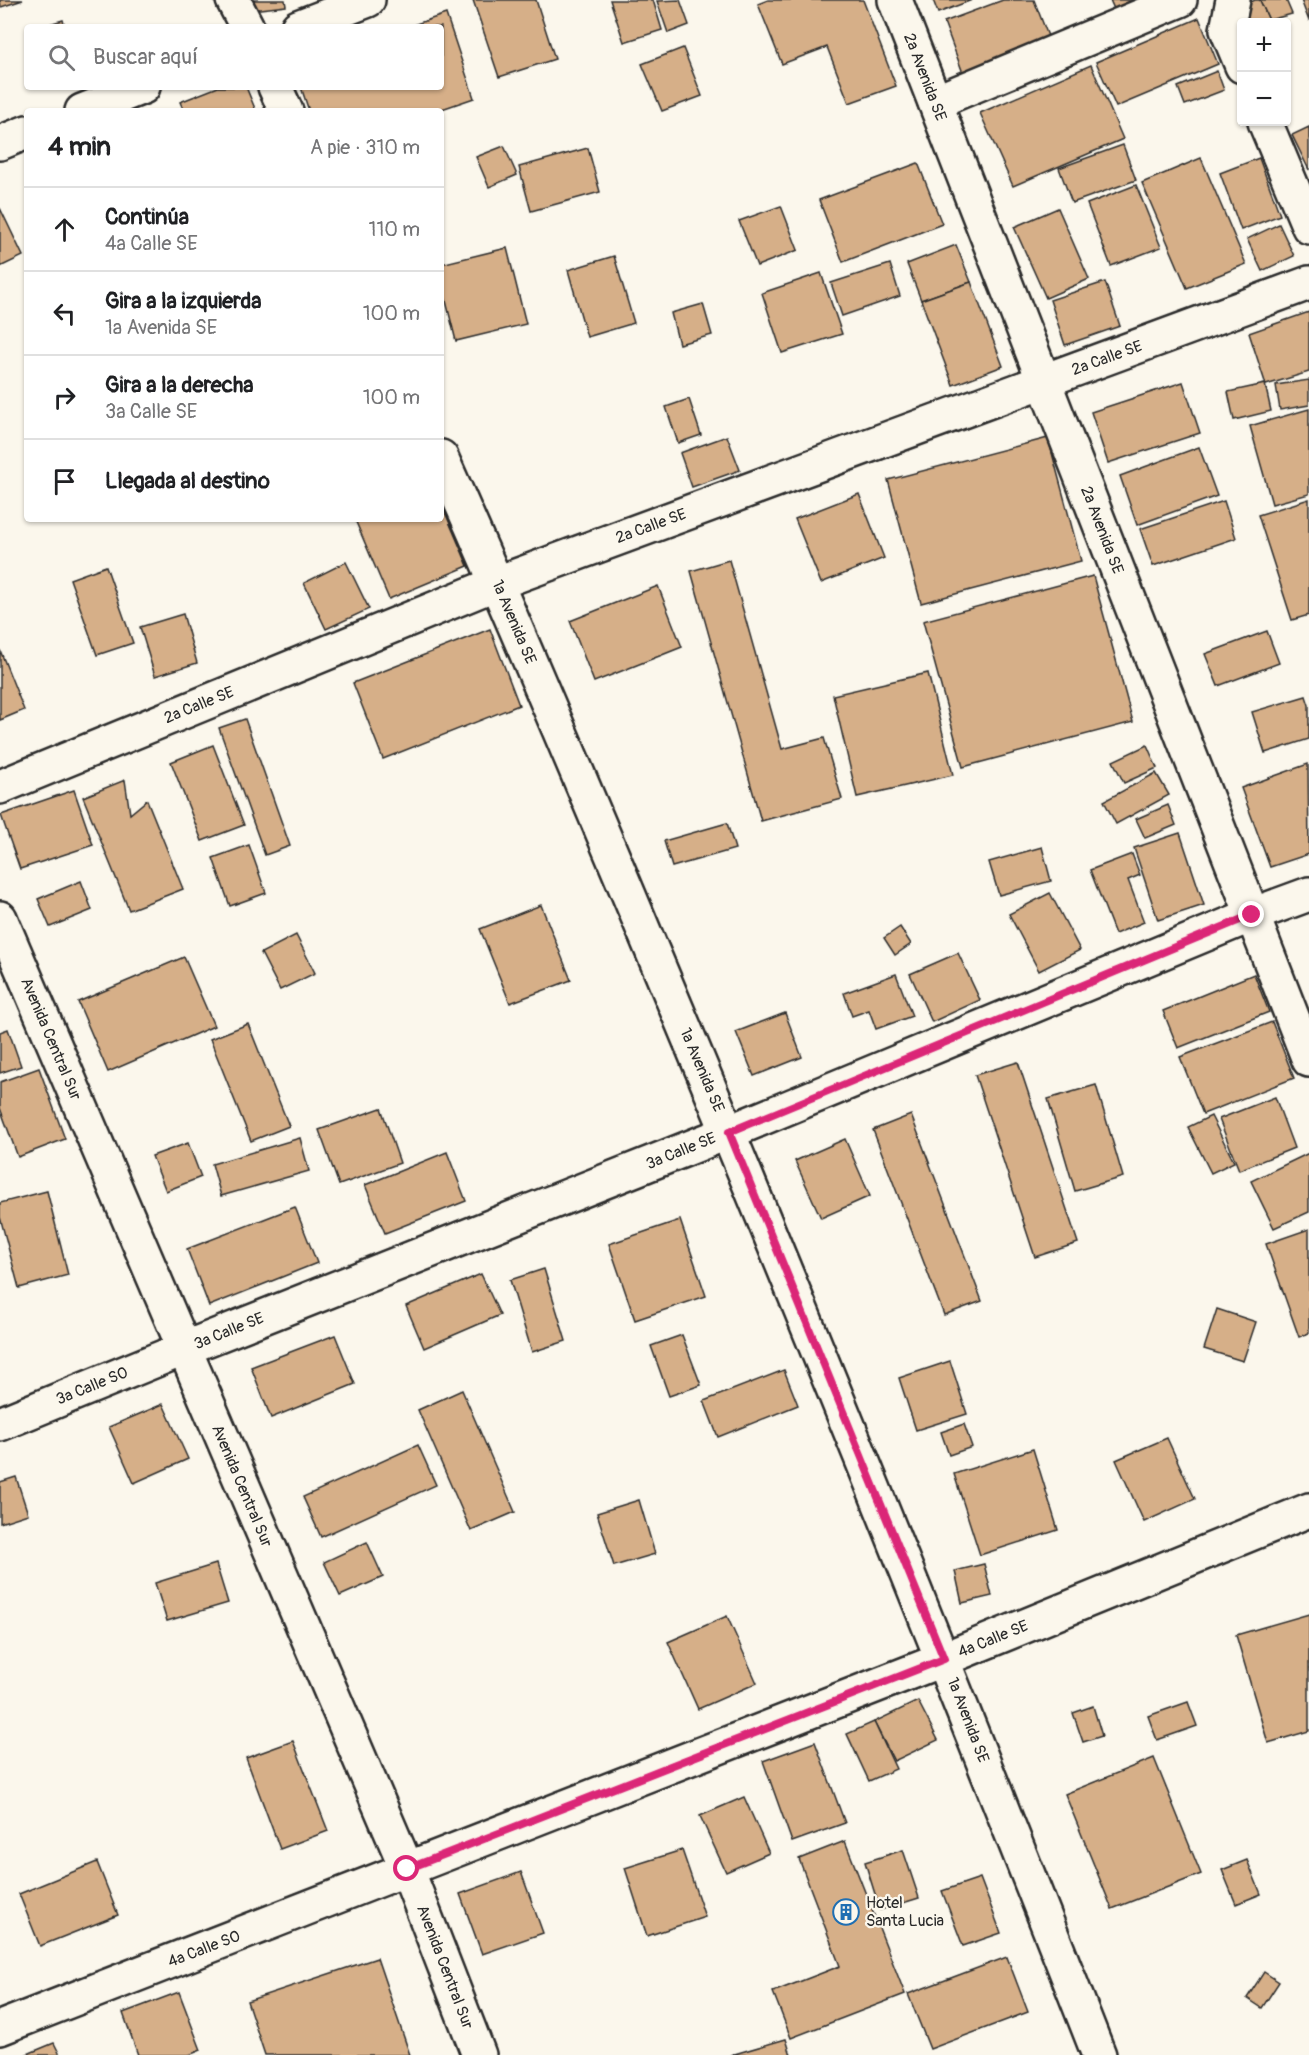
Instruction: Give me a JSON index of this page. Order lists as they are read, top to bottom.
{
  "streets": {
    "street": [
      "2a Avenida SE",
      "2a Calle SE",
      "1a Avenida SE",
      "Avenida Central Sur",
      "3a Calle SE",
      "3a Calle SO",
      "4a Calle SE",
      "4a Calle SO"
    ]
  },
  "crossings": [
    ["2a Avenida SE", "2a Calle SE"],
    ["2a Avenida SE", "3a Calle SE"],
    ["2a Calle SE", "1a Avenida SE"],
    ["1a Avenida SE", "3a Calle SE"],
    ["1a Avenida SE", "4a Calle SE"],
    ["Avenida Central Sur", "3a Calle SE"],
    ["Avenida Central Sur", "3a Calle SO"],
    ["Avenida Central Sur", "4a Calle SE"],
    ["Avenida Central Sur", "4a Calle SO"],
    ["3a Calle SE", "3a Calle SO"],
    ["4a Calle SE", "4a Calle SO"]
  ],
  "places": {
    "building": ["Hotel Santa Lucia"]
  },
  "page": {
    "map_buttons": ["+", "−"],
    "search": "Buscar aquí",
    "heading": ["4 min", "A pie · 310 m"],
    "list": [
      ["Continúa", "4a Calle SE", "110 m"],
      ["Gira a la izquierda", "1a Avenida SE", "100 m"],
      ["Gira a la derecha", "3a Calle SE", "100 m"],
      "Llegada al destino"
    ]
  }
}
